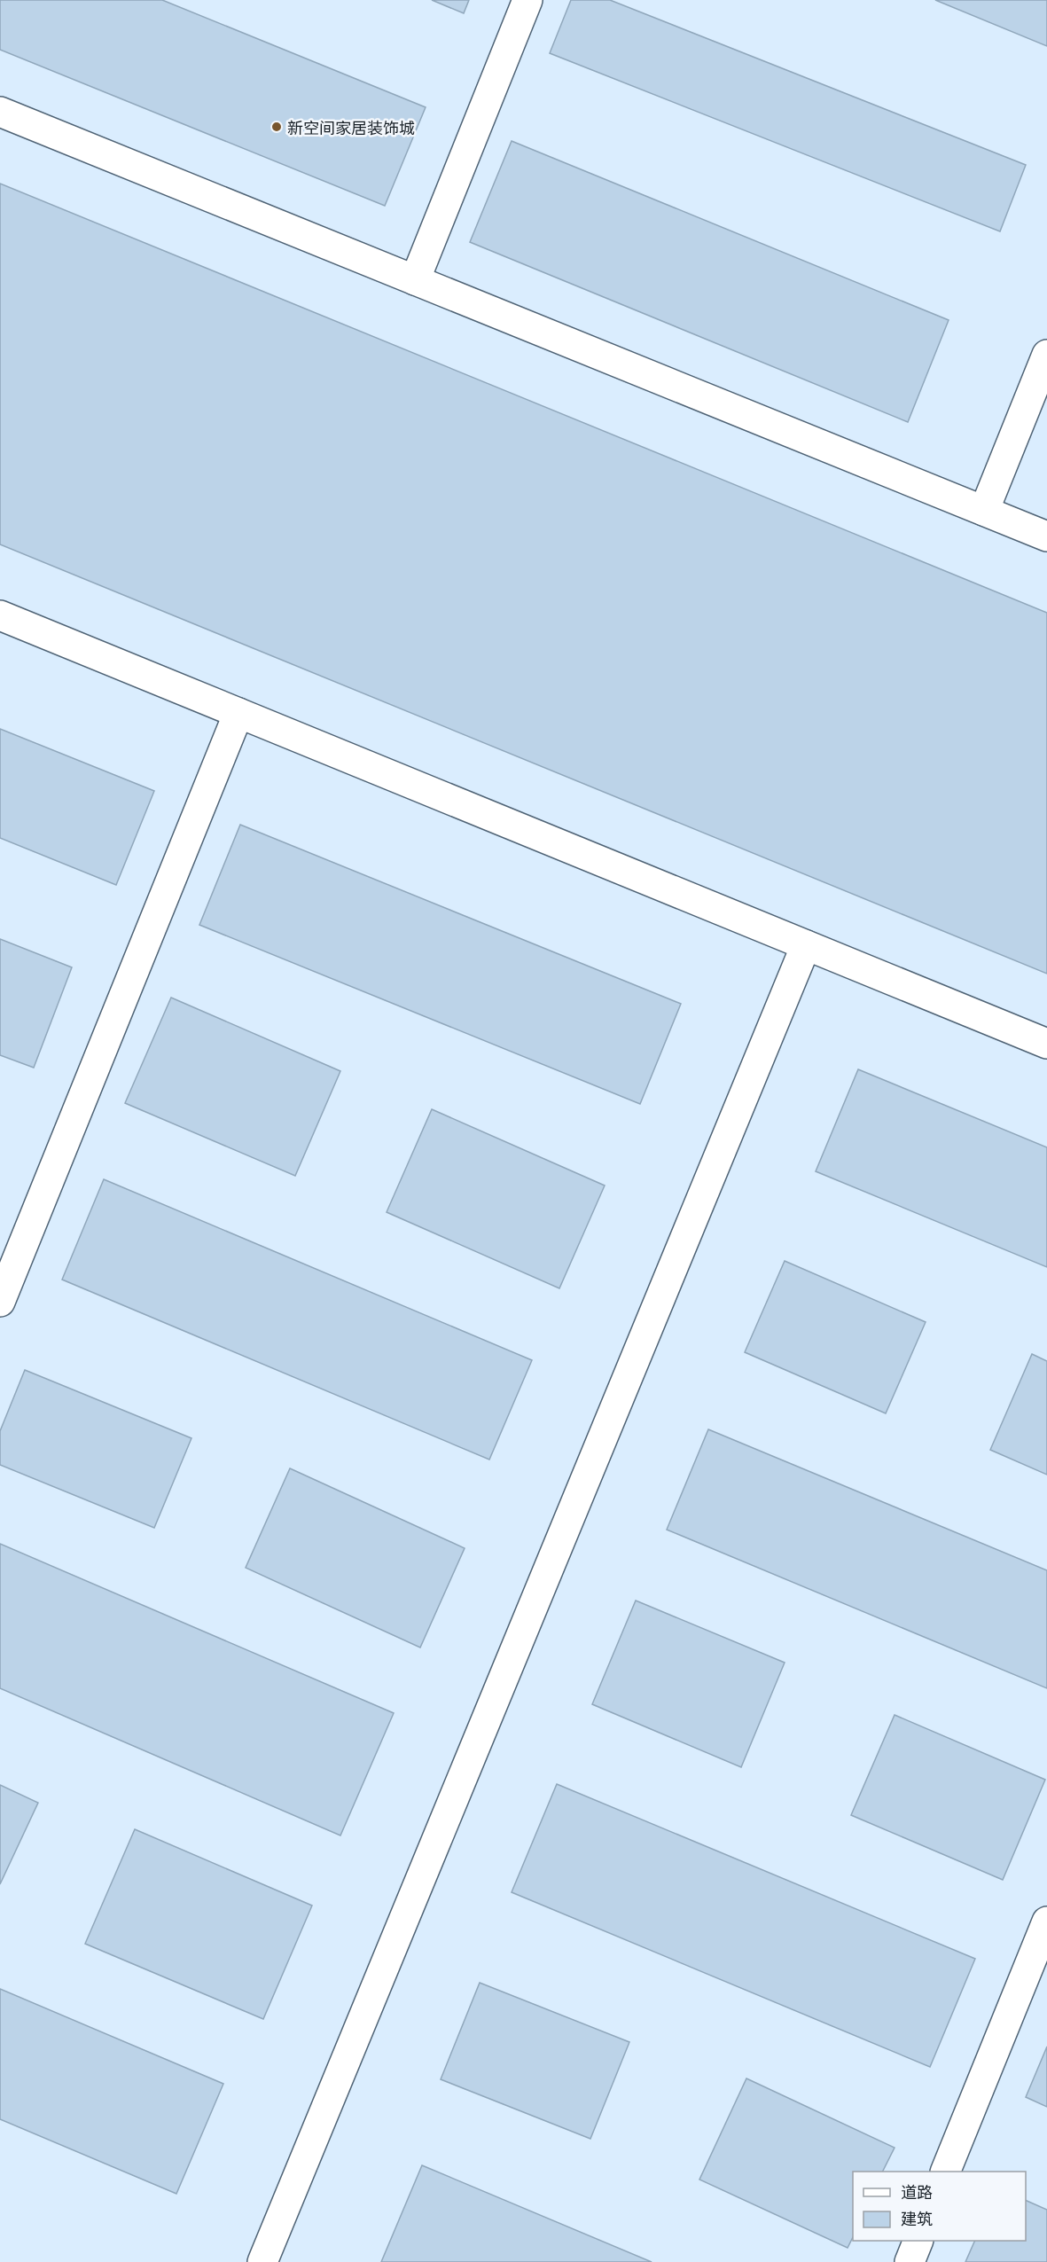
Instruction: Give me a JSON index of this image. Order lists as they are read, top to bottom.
{
  "places": ["新空间家居装饰城"],
  "legend": ["道路", "建筑"]
}
